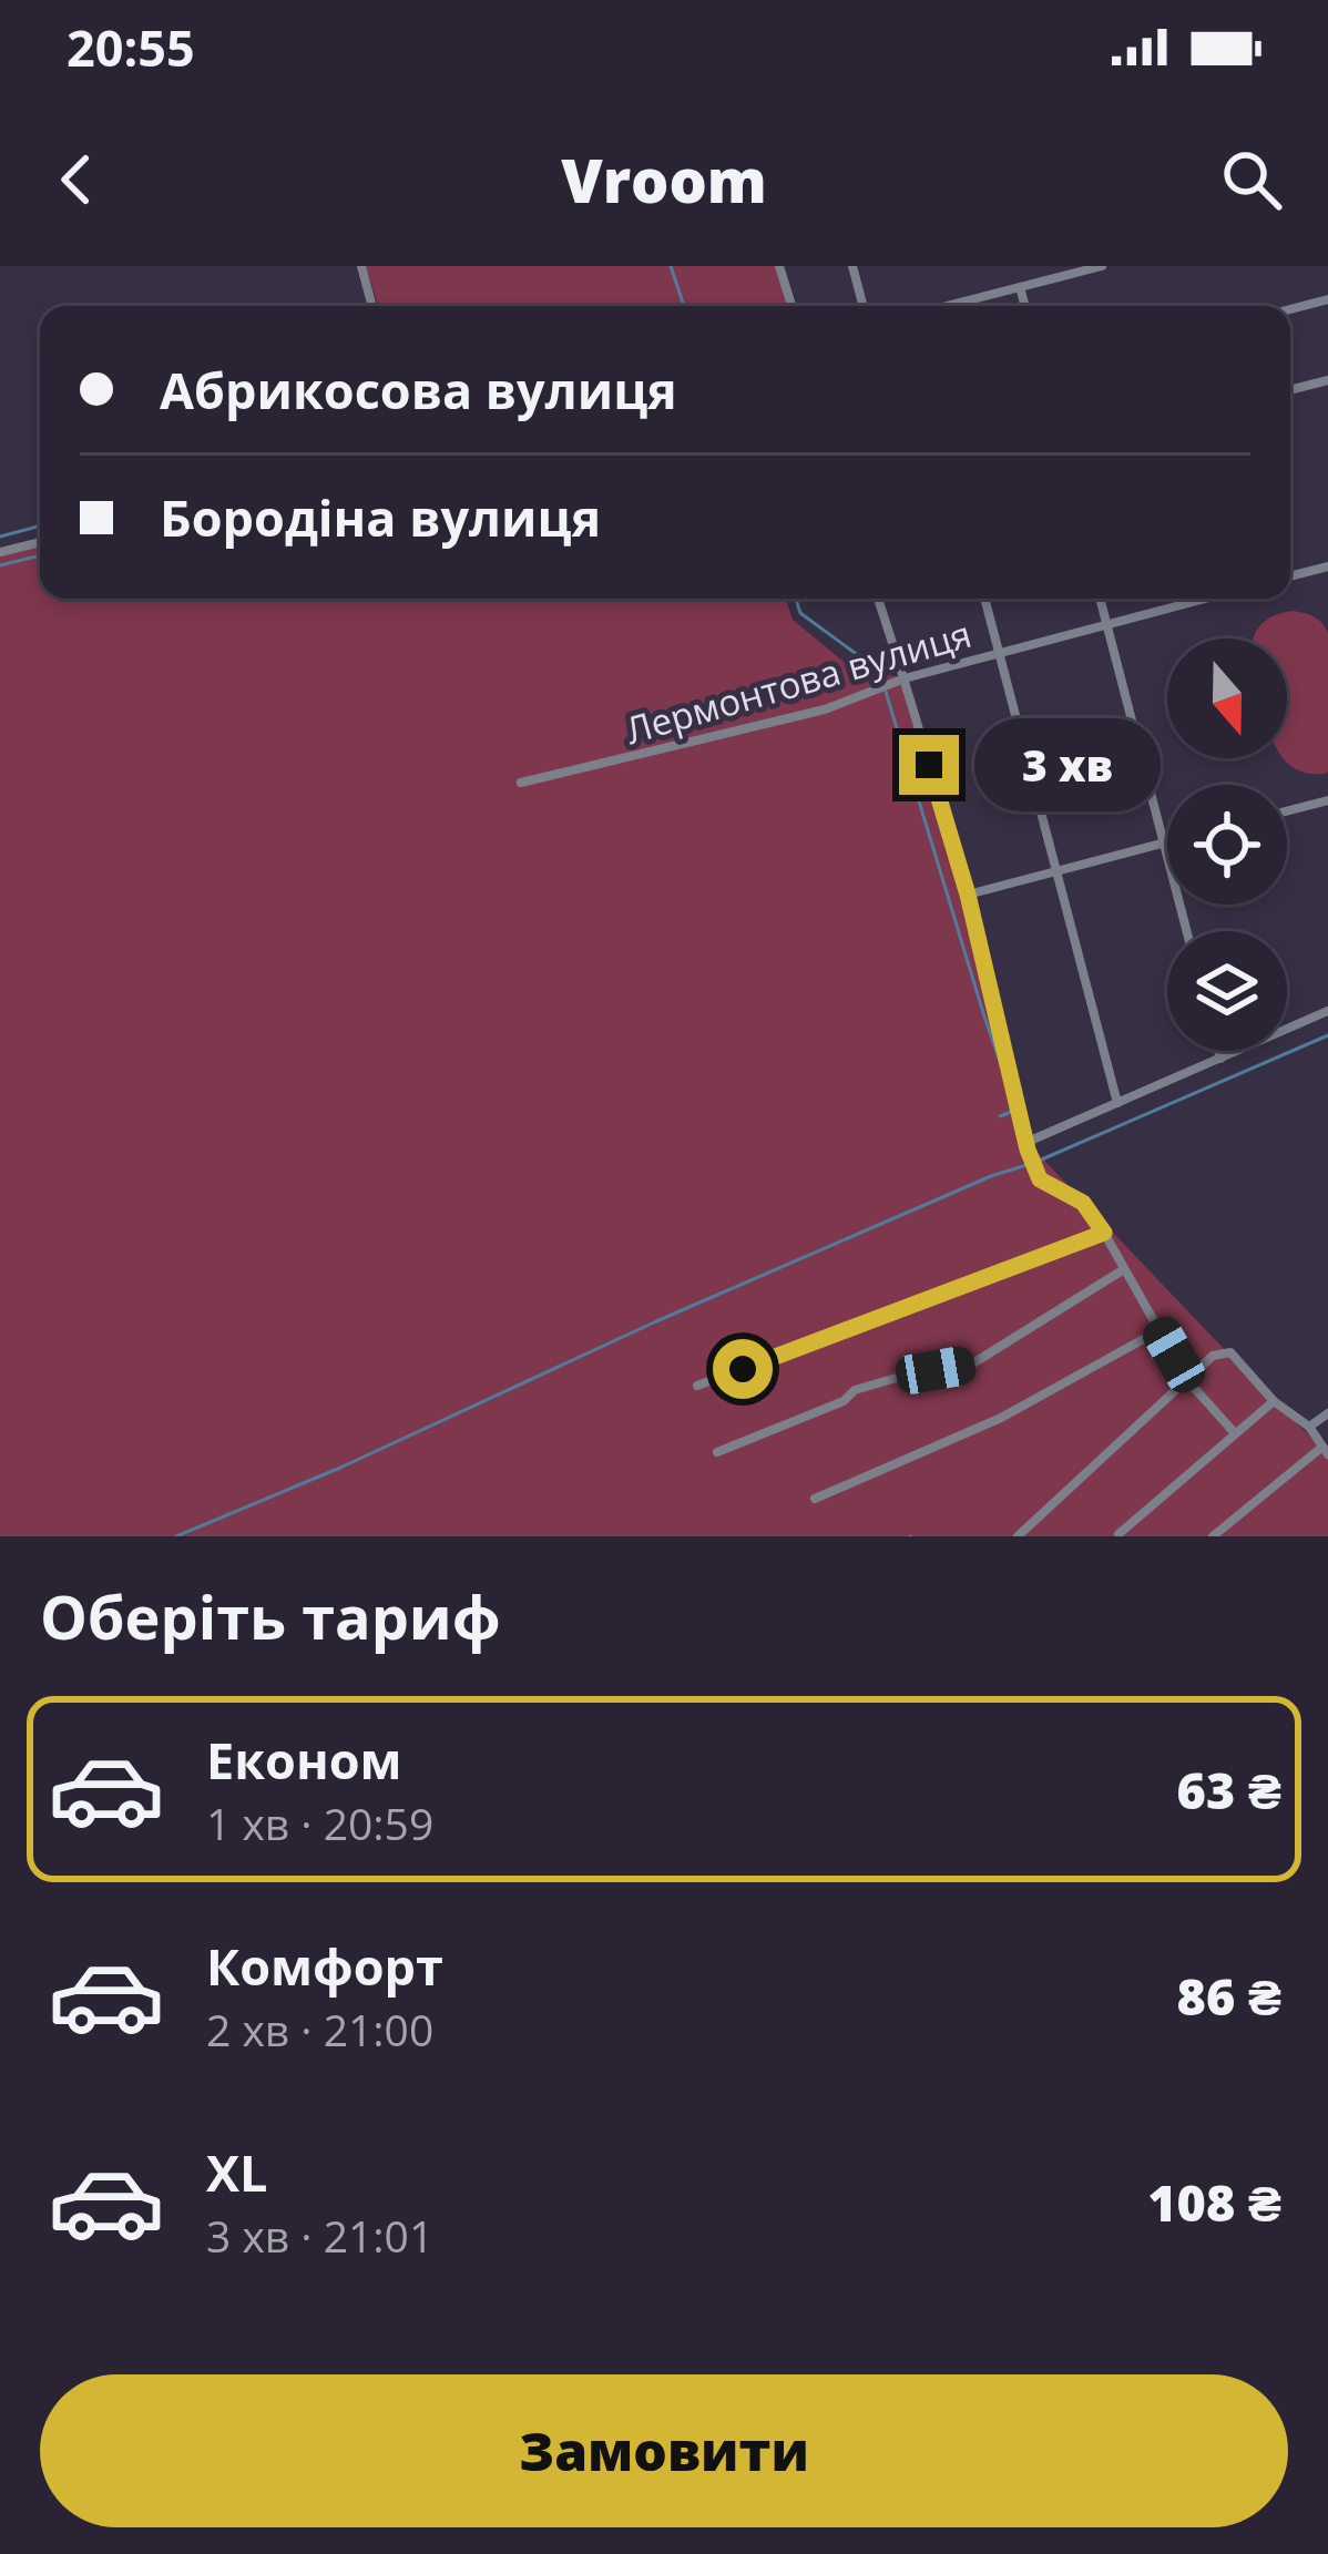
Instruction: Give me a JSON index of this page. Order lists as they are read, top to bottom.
{
  "streets": {
    "street": ["Лермонтова вулиця"]
  },
  "north": "bottom",
  "page": {
    "status": "20:55",
    "header": "Vroom",
    "banner": ["Абрикосова вулиця", "Бородіна вулиця"],
    "bubble": "3 хв",
    "heading": "Оберіть тариф",
    "list": [
      {
        "name": "Економ",
        "note": "1 хв · 20:59",
        "value": "63 ₴"
      },
      {
        "name": "Комфорт",
        "note": "2 хв · 21:00",
        "value": "86 ₴"
      },
      {
        "name": "XL",
        "note": "3 хв · 21:01",
        "value": "108 ₴"
      }
    ],
    "buttons": "Замовити"
  }
}
